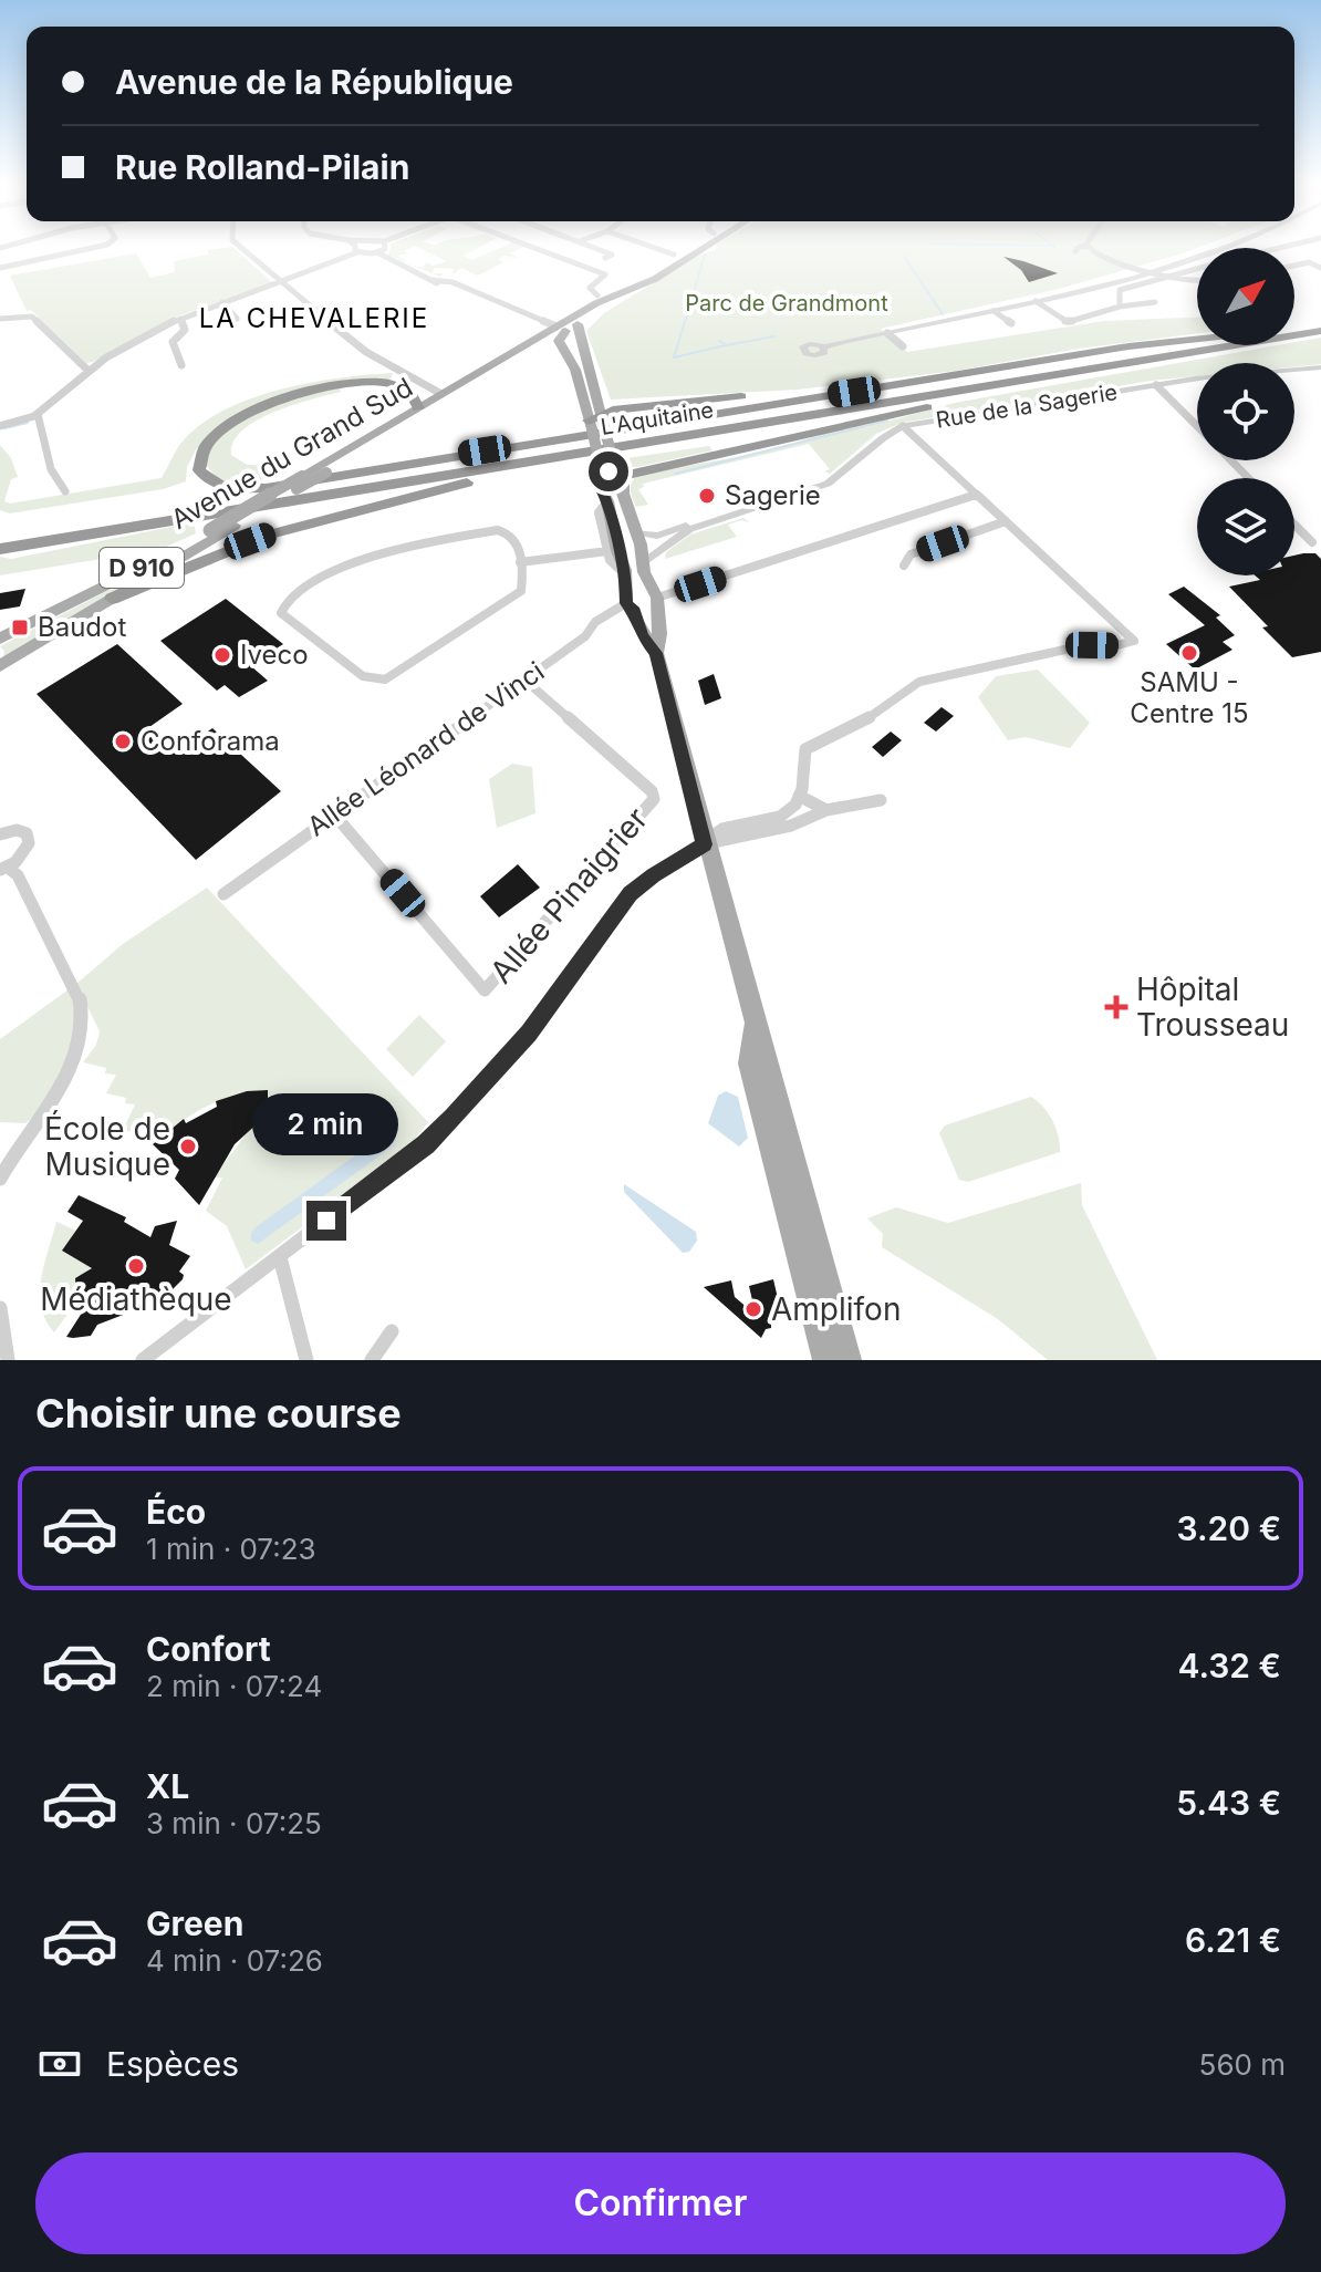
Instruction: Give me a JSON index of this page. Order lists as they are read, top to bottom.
{
  "streets": {
    "highway": ["L'Aquitaine"],
    "main road": ["Avenue du Grand Sud", "D 910"],
    "street": ["Rue de la Sagerie", "Allée Léonard de Vinci", "Allée Pinaigrier"]
  },
  "crossings": [
    ["Avenue du Grand Sud", "D 910"],
    ["Allée Léonard de Vinci", "Allée Pinaigrier"]
  ],
  "districts": ["LA CHEVALERIE"],
  "parks": ["Parc de Grandmont"],
  "places": {
    "other": [
      "Sagerie",
      "SAMU - Centre 15",
      "Iveco",
      "Conforama",
      "École de Musique",
      "Médiathèque",
      "Amplifon"
    ],
    "transit": ["Baudot"],
    "health": ["Hôpital Trousseau"]
  },
  "north": "top right",
  "page": {
    "banner": ["Avenue de la République", "Rue Rolland-Pilain"],
    "bubble": "2 min",
    "heading": "Choisir une course",
    "list": [
      {
        "name": "Éco",
        "note": "1 min · 07:23",
        "value": "3.20 €"
      },
      {
        "name": "Confort",
        "note": "2 min · 07:24",
        "value": "4.32 €"
      },
      {
        "name": "XL",
        "note": "3 min · 07:25",
        "value": "5.43 €"
      },
      {
        "name": "Green",
        "note": "4 min · 07:26",
        "value": "6.21 €"
      }
    ],
    "pay": ["Espèces", "560 m"],
    "buttons": "Confirmer"
  }
}
